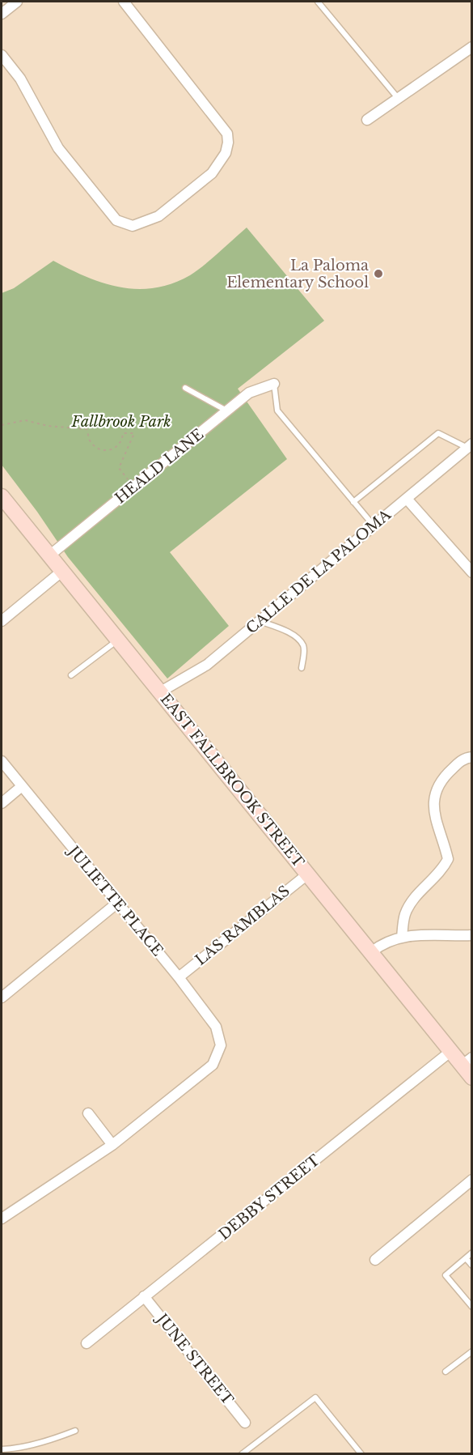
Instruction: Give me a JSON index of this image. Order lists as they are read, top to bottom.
{
  "streets": {
    "main road": ["EAST FALLBROOK STREET"],
    "street": [
      "HEALD LANE",
      "CALLE DE LA PALOMA",
      "JULIETTE PLACE",
      "LAS RAMBLAS",
      "DEBBY STREET",
      "JUNE STREET"
    ]
  },
  "crossings": [
    ["HEALD LANE", "EAST FALLBROOK STREET"],
    ["CALLE DE LA PALOMA", "EAST FALLBROOK STREET"],
    ["EAST FALLBROOK STREET", "LAS RAMBLAS"],
    ["EAST FALLBROOK STREET", "DEBBY STREET"],
    ["JULIETTE PLACE", "LAS RAMBLAS"],
    ["DEBBY STREET", "JUNE STREET"]
  ],
  "parks": ["Fallbrook Park"],
  "places": ["La Paloma Elementary School"]
}
